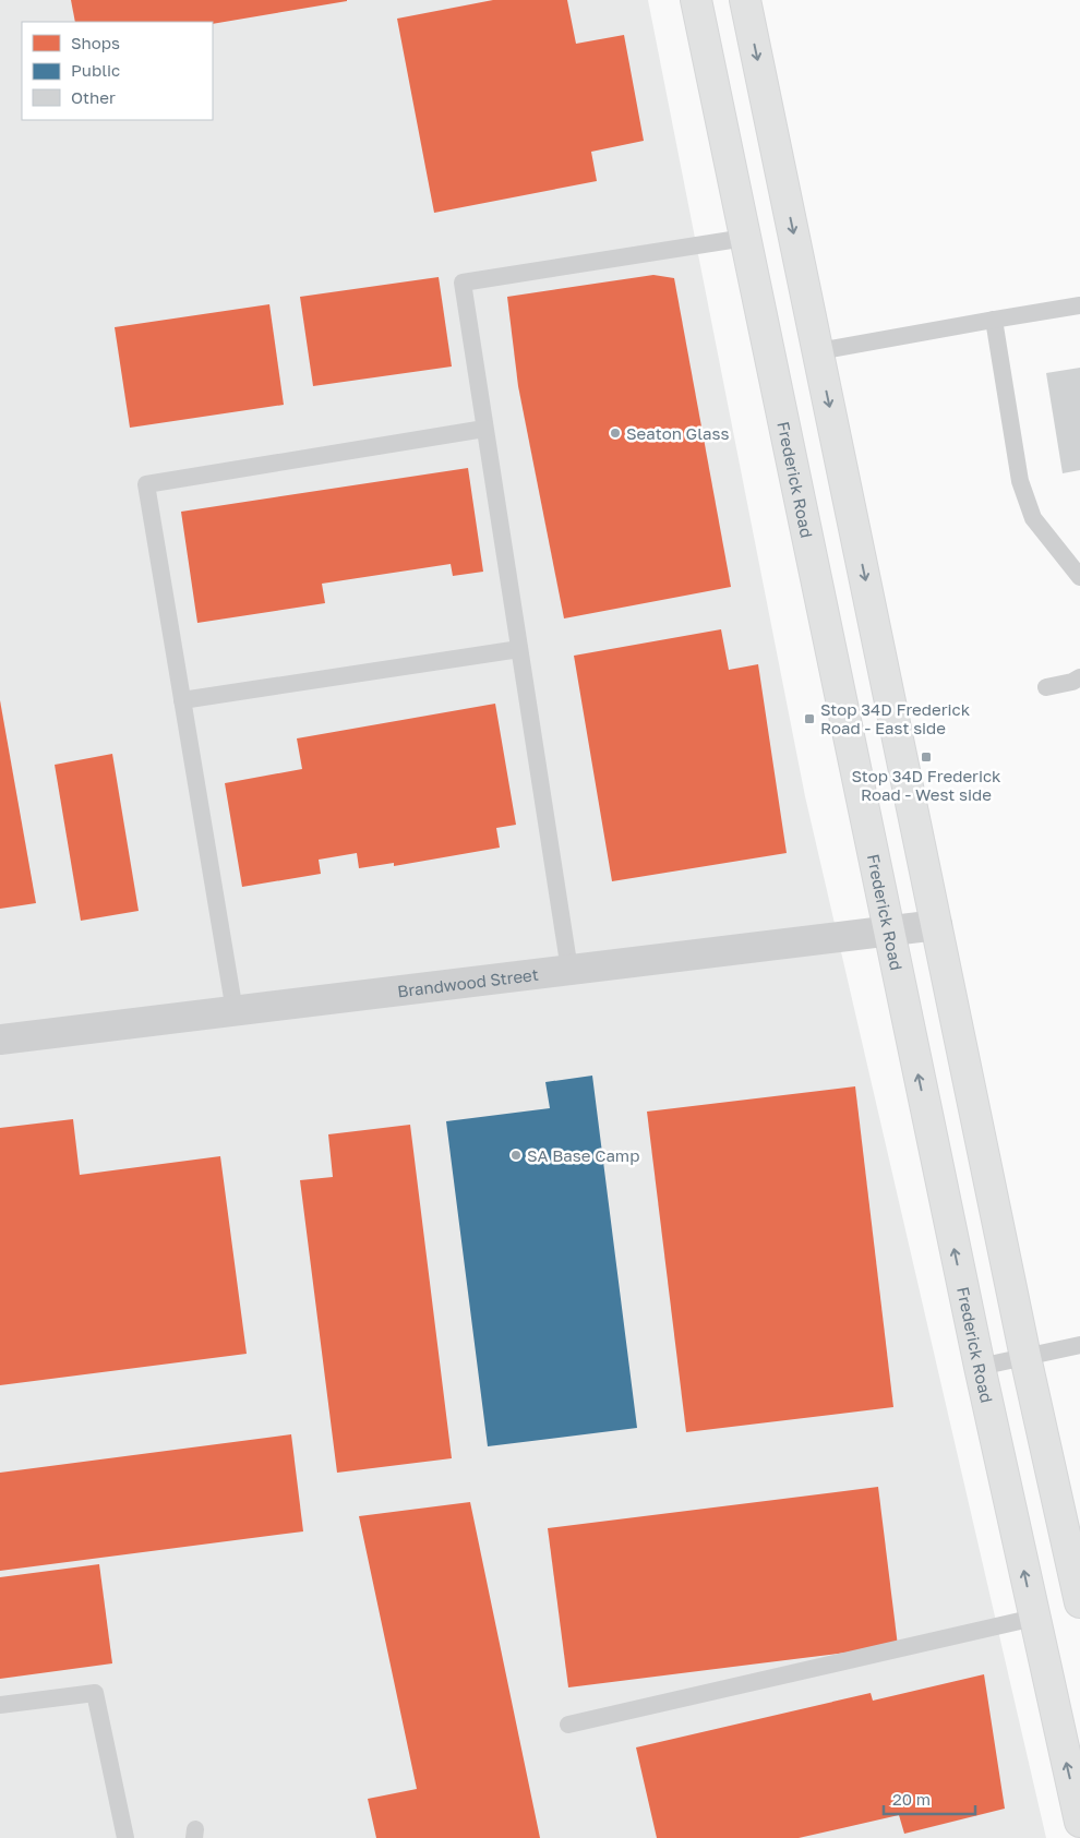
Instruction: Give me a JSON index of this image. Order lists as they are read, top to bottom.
{
  "streets": {
    "main road": ["Frederick Road"],
    "street": ["Brandwood Street"]
  },
  "crossings": [
    ["Frederick Road", "Brandwood Street"]
  ],
  "places": {
    "other": ["Seaton Glass", "SA Base Camp"],
    "transit": ["Stop 34D Frederick Road - East side", "Stop 34D Frederick Road - West side"]
  },
  "legend": ["Shops", "Public", "Other"],
  "scale_bar": "20 m"
}
